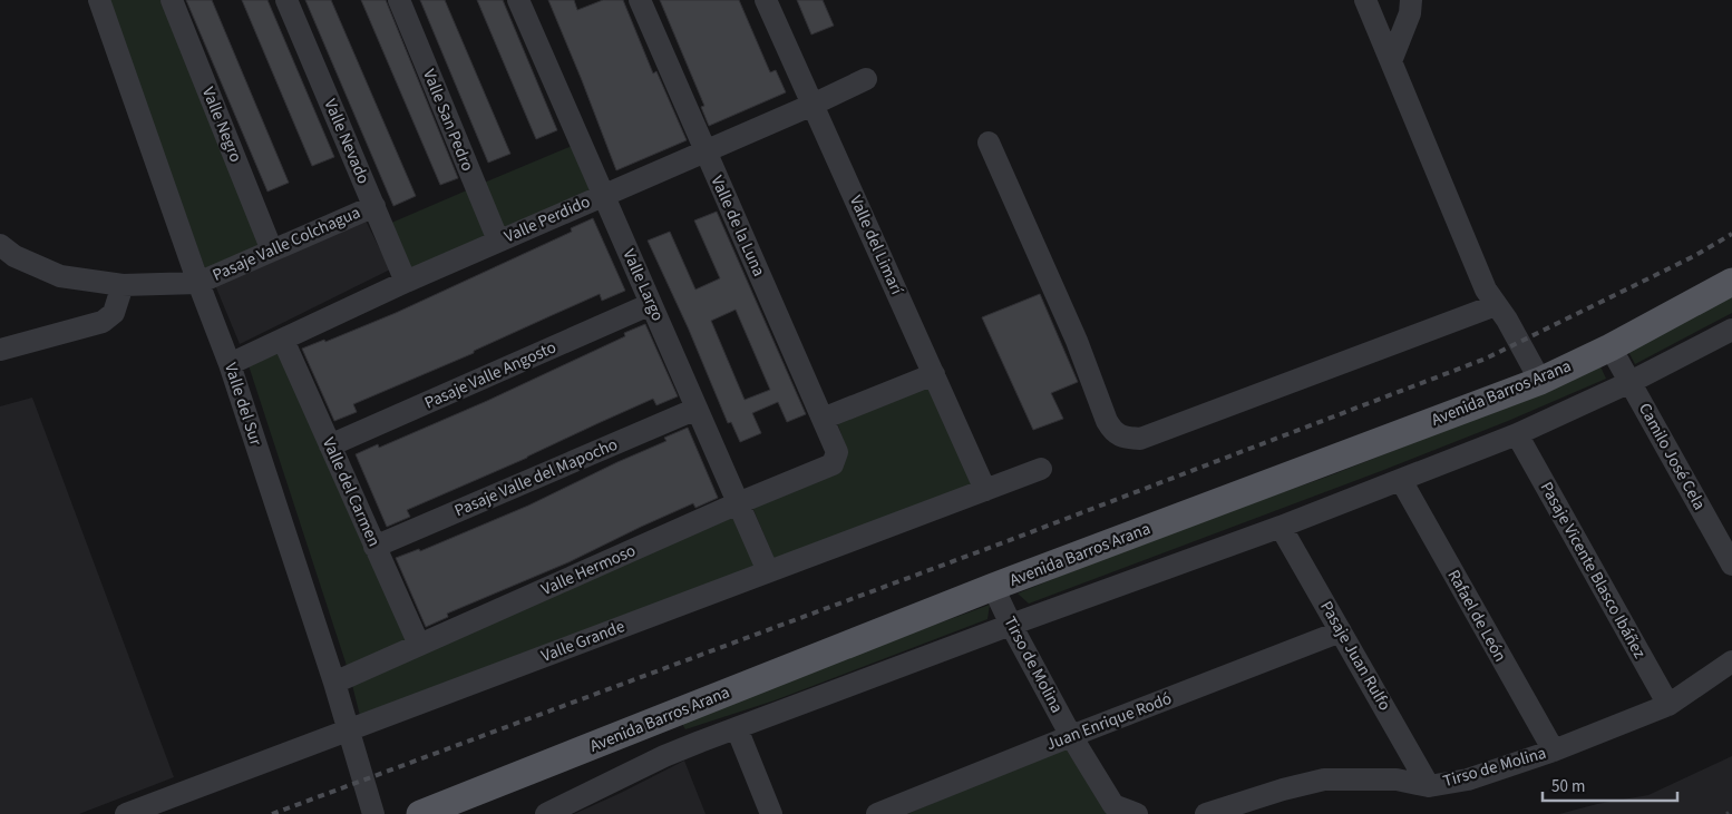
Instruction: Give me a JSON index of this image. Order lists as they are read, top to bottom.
{
  "streets": {
    "main road": ["Avenida Barros Arana"],
    "street": [
      "Valle San Pedro",
      "Valle Negro",
      "Valle Nevado",
      "Valle Perdido",
      "Valle de la Luna",
      "Pasaje Valle Colchagua",
      "Valle del Limarí",
      "Valle Largo",
      "Pasaje Valle Angosto",
      "Valle del Sur",
      "Camilo José Cela",
      "Pasaje Valle del Mapocho",
      "Valle del Carmen",
      "Valle Hermoso",
      "Pasaje Vicente Blasco Ibáñez",
      "Rafael de León",
      "Valle Grande",
      "Pasaje Juan Rulfo",
      "Tirso de Molina",
      "Juan Enrique Rodó"
    ]
  },
  "crossings": [
    ["Valle San Pedro", "Valle Perdido"],
    ["Valle Negro", "Pasaje Valle Colchagua"],
    ["Valle Nevado", "Valle Perdido"],
    ["Valle Nevado", "Pasaje Valle Colchagua"],
    ["Valle Perdido", "Valle de la Luna"],
    ["Valle Perdido", "Valle del Limarí"],
    ["Valle Perdido", "Valle Largo"],
    ["Valle Perdido", "Valle del Sur"],
    ["Valle Perdido", "Valle del Carmen"],
    ["Valle de la Luna", "Valle Hermoso"],
    ["Pasaje Valle Colchagua", "Valle del Sur"],
    ["Valle del Limarí", "Valle Grande"],
    ["Valle Largo", "Pasaje Valle Angosto"],
    ["Valle Largo", "Pasaje Valle del Mapocho"],
    ["Valle Largo", "Valle Hermoso"],
    ["Valle Largo", "Valle Grande"],
    ["Pasaje Valle Angosto", "Valle del Carmen"],
    ["Avenida Barros Arana", "Camilo José Cela"],
    ["Avenida Barros Arana", "Tirso de Molina"],
    ["Valle del Sur", "Valle Hermoso"],
    ["Valle del Sur", "Valle Grande"],
    ["Pasaje Valle del Mapocho", "Valle del Carmen"],
    ["Valle del Carmen", "Valle Hermoso"],
    ["Pasaje Vicente Blasco Ibáñez", "Tirso de Molina"],
    ["Rafael de León", "Tirso de Molina"],
    ["Pasaje Juan Rulfo", "Tirso de Molina"],
    ["Pasaje Juan Rulfo", "Juan Enrique Rodó"],
    ["Tirso de Molina", "Juan Enrique Rodó"]
  ],
  "scale_bar": "50 m"
}
